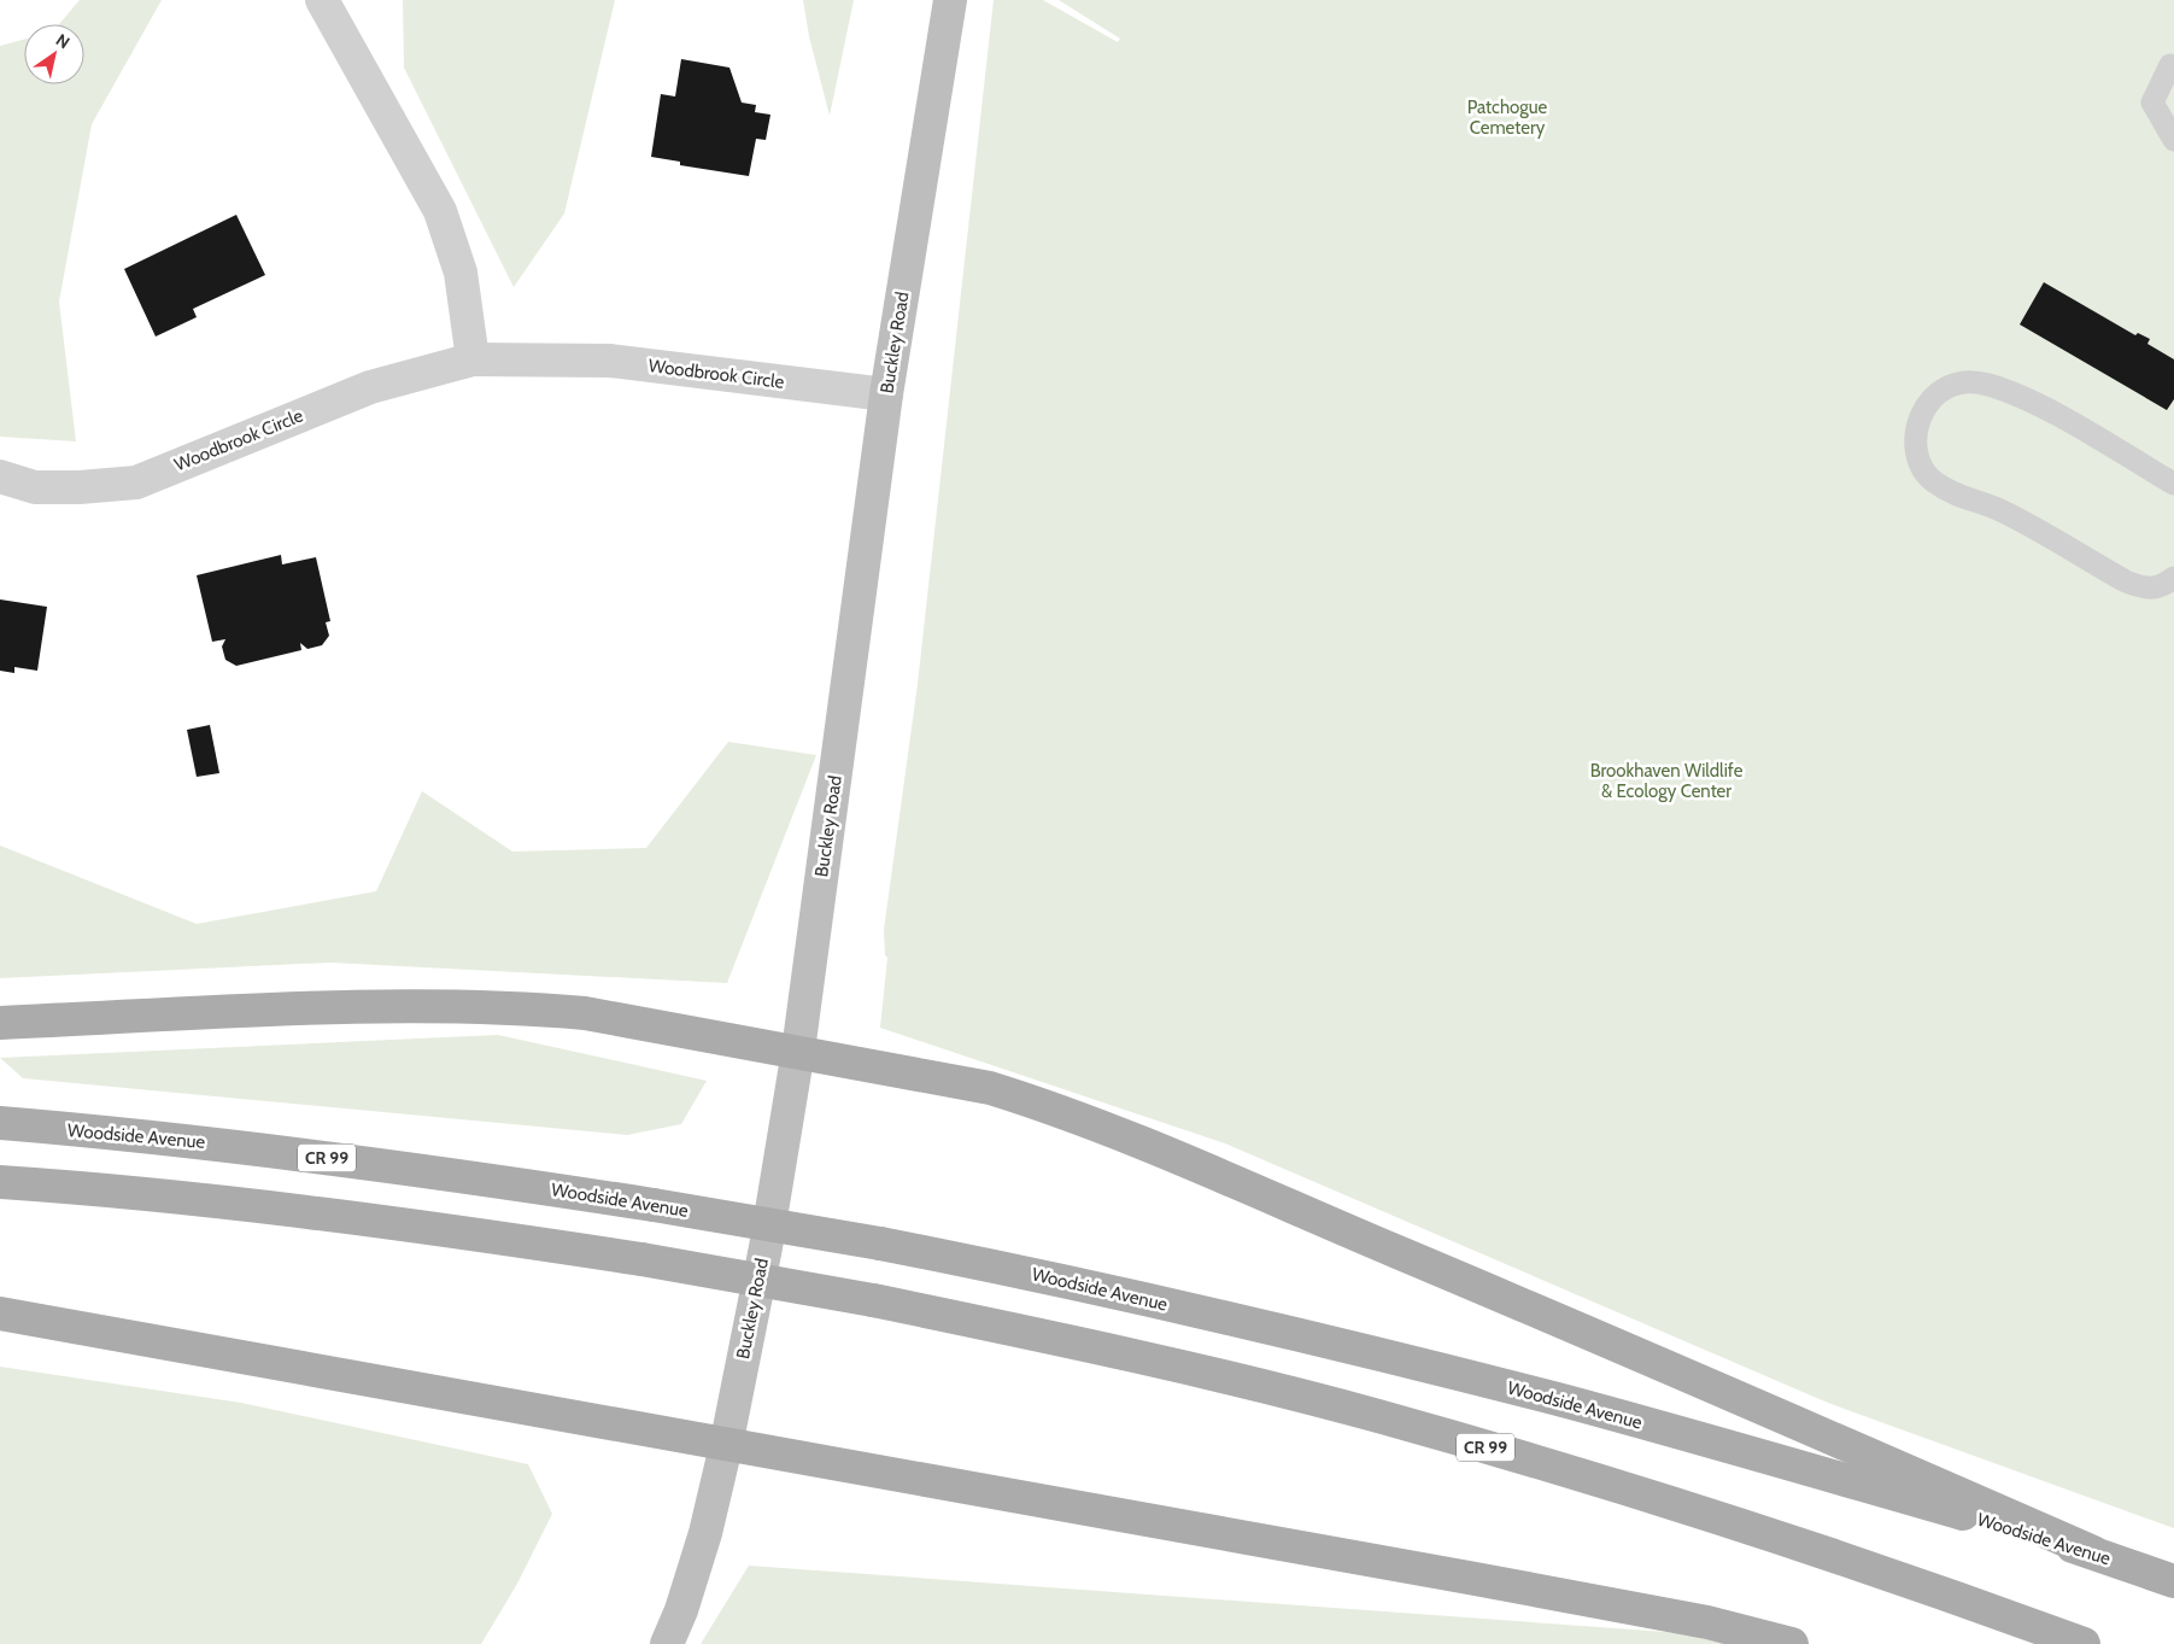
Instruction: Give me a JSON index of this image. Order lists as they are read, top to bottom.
{
  "streets": {
    "main road": ["Woodside Avenue", "CR 99"],
    "street": ["Buckley Road", "Woodbrook Circle"]
  },
  "crossings": [
    ["Buckley Road", "Woodbrook Circle"]
  ],
  "parks": ["Patchogue Cemetery", "Brookhaven Wildlife & Ecology Center"],
  "north": "top right"
}
